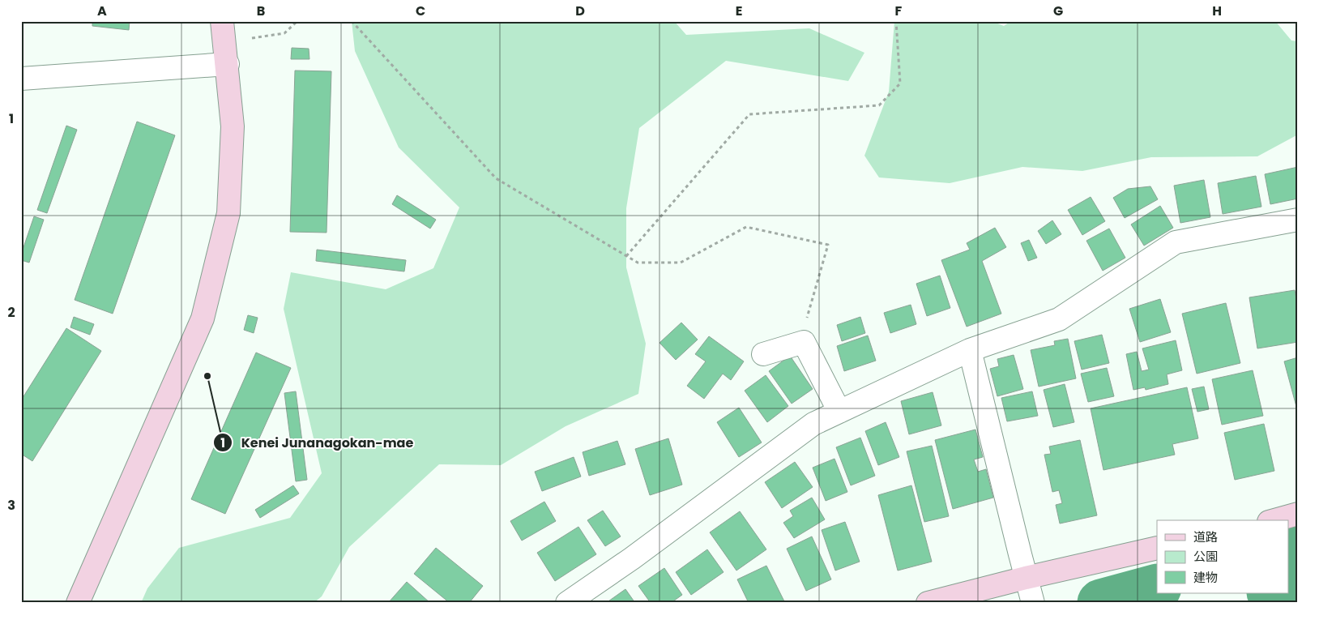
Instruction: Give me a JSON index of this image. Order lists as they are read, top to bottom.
{
  "places": ["Kenei Junanagokan-mae"],
  "legend": ["道路", "公園", "建物"],
  "grid": {
    "columns": [
      "A",
      "B",
      "C",
      "D",
      "E",
      "F",
      "G",
      "H"
    ],
    "rows": ["1", "2", "3"]
  }
}
